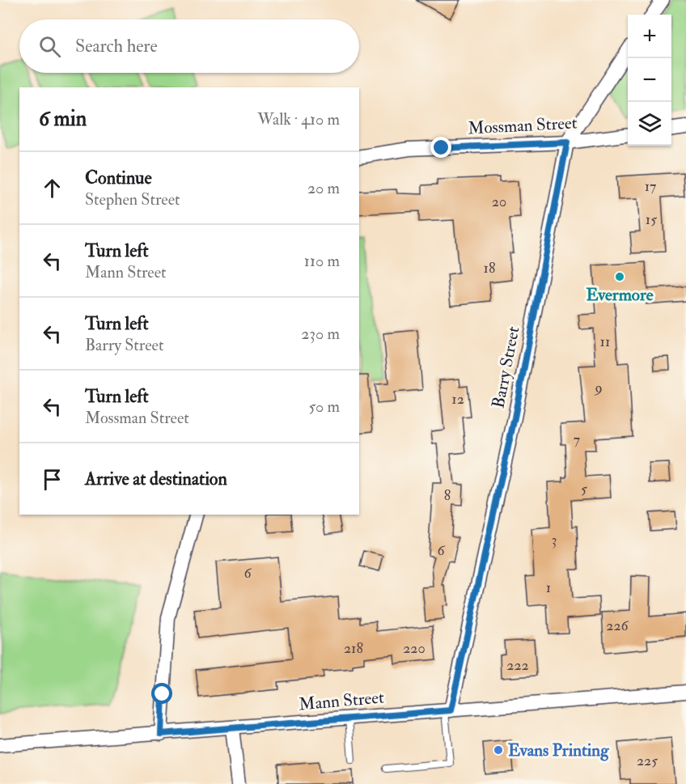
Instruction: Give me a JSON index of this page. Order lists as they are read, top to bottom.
{
  "streets": {
    "street": ["Mossman Street", "Barry Street", "Mann Street"]
  },
  "crossings": [
    ["Mossman Street", "Barry Street"],
    ["Barry Street", "Mann Street"]
  ],
  "places": ["Evermore", "Evans Printing"],
  "house_numbers": [
    "17",
    "20",
    "15",
    "18",
    "11",
    "9",
    "12",
    "7",
    "5",
    "8",
    "3",
    "6",
    "6",
    "1",
    "226",
    "218",
    "220",
    "222",
    "225"
  ],
  "page": {
    "map_buttons": ["+", "−"],
    "search": "Search here",
    "heading": ["6 min", "Walk · 410 m"],
    "list": [
      ["Continue", "Stephen Street", "20 m"],
      ["Turn left", "Mann Street", "110 m"],
      ["Turn left", "Barry Street", "230 m"],
      ["Turn left", "Mossman Street", "50 m"],
      "Arrive at destination"
    ]
  }
}
